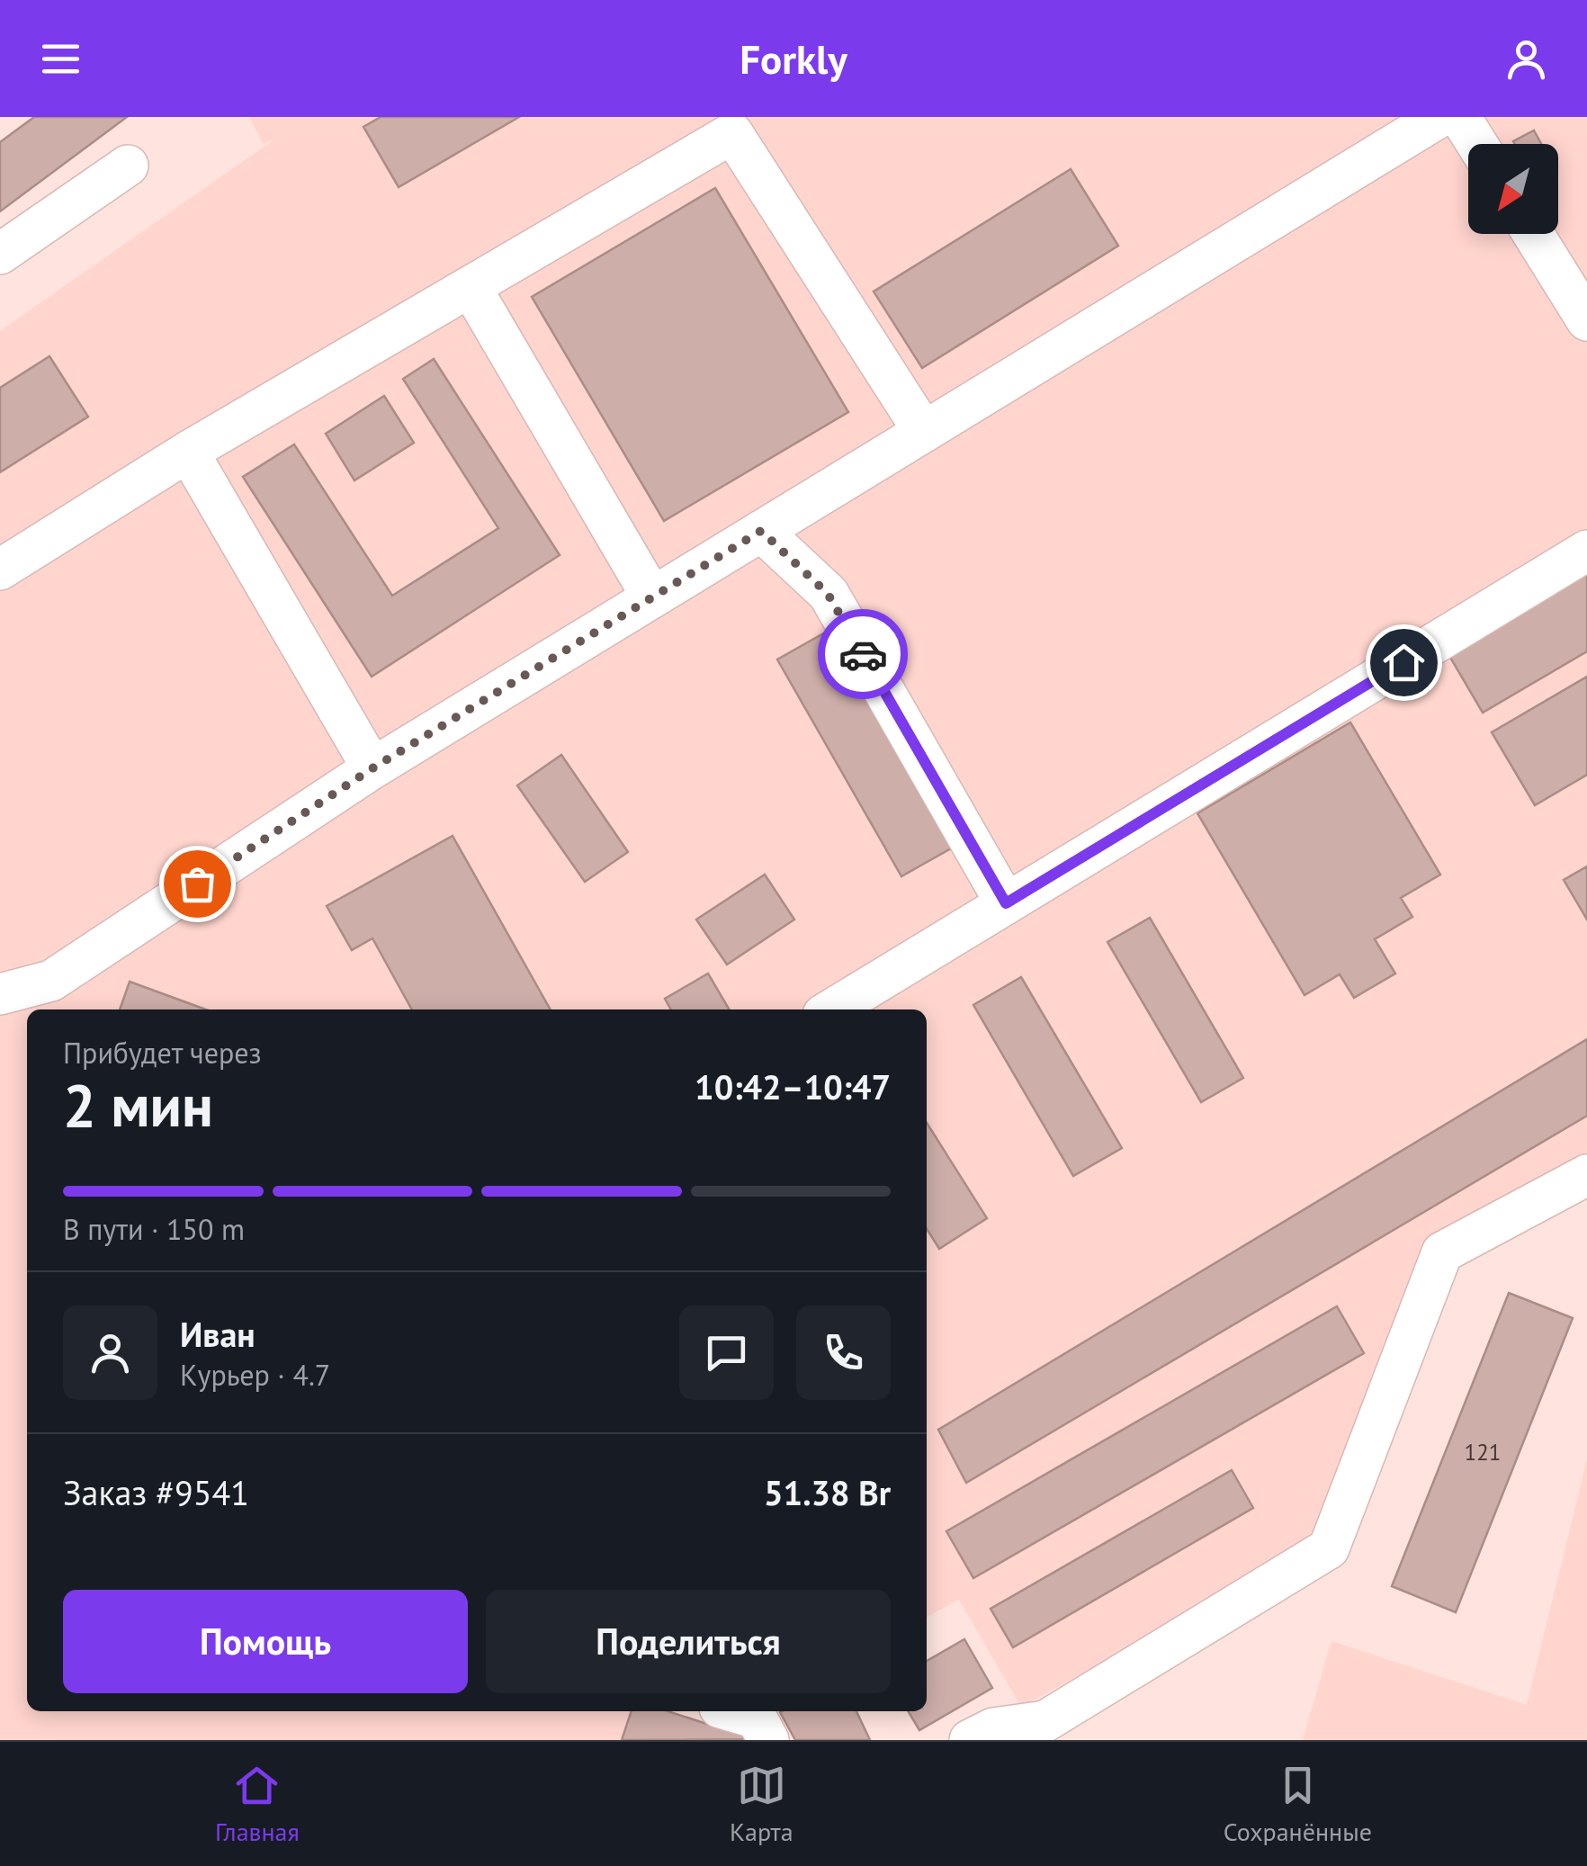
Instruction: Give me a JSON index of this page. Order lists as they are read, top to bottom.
{
  "house_numbers": ["121"],
  "north": "bottom left",
  "page": {
    "header": "Forkly",
    "heading": ["2 мин", "Прибудет через", "10:42–10:47"],
    "panel": [
      "Иван",
      "Курьер · 4.7",
      "Заказ #9541",
      "51.38 Br"
    ],
    "bar": "В пути · 150 m",
    "buttons": ["Помощь", "Поделиться"],
    "tabs": ["Главная", "Карта", "Сохранённые"]
  }
}
